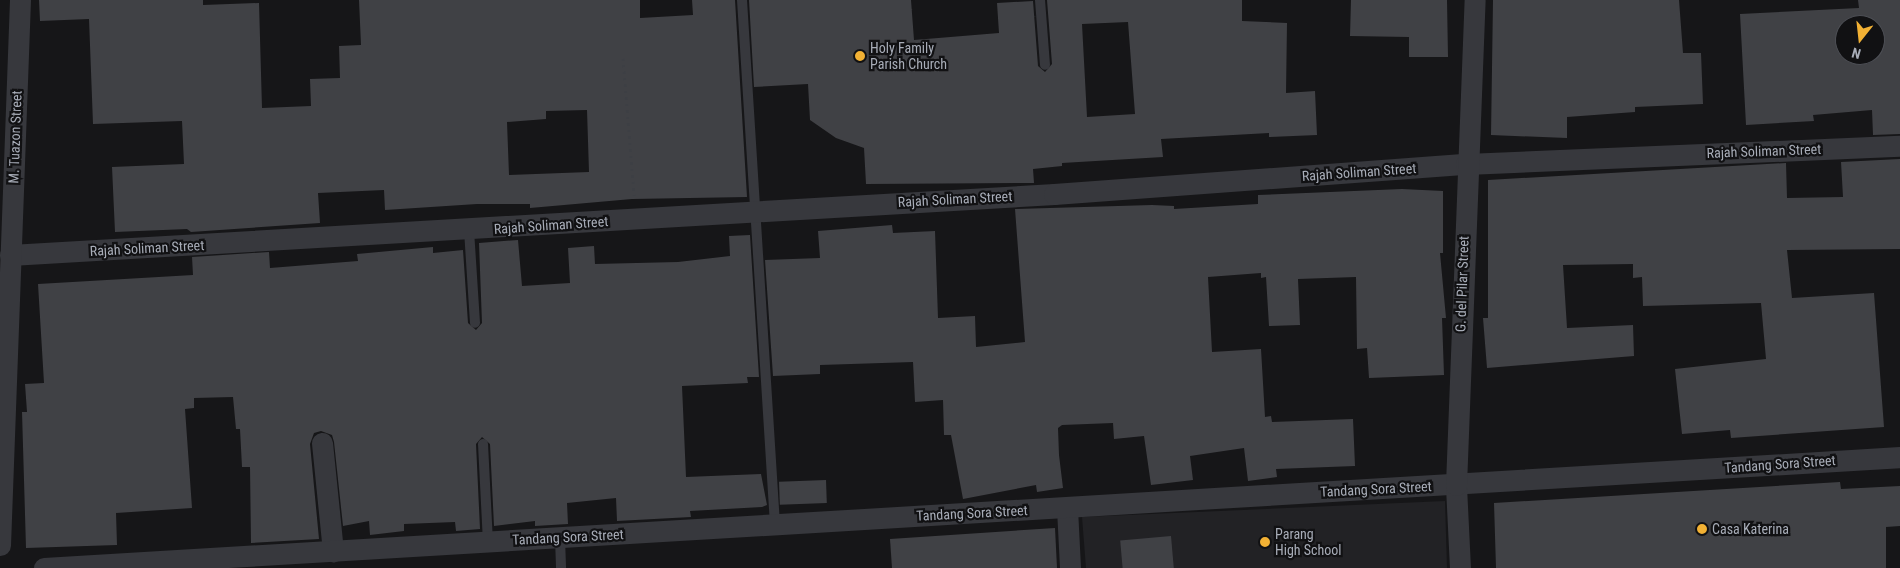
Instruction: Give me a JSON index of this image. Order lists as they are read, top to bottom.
{
  "streets": {
    "street": [
      "M. Tuazon Street",
      "Rajah Soliman Street",
      "G. del Pilar Street",
      "Tandang Sora Street"
    ]
  },
  "crossings": [
    ["M. Tuazon Street", "Rajah Soliman Street"],
    ["Rajah Soliman Street", "G. del Pilar Street"],
    ["G. del Pilar Street", "Tandang Sora Street"]
  ],
  "places": ["Holy Family Parish Church", "Casa Katerina", "Parang High School"],
  "north": "bottom"
}
